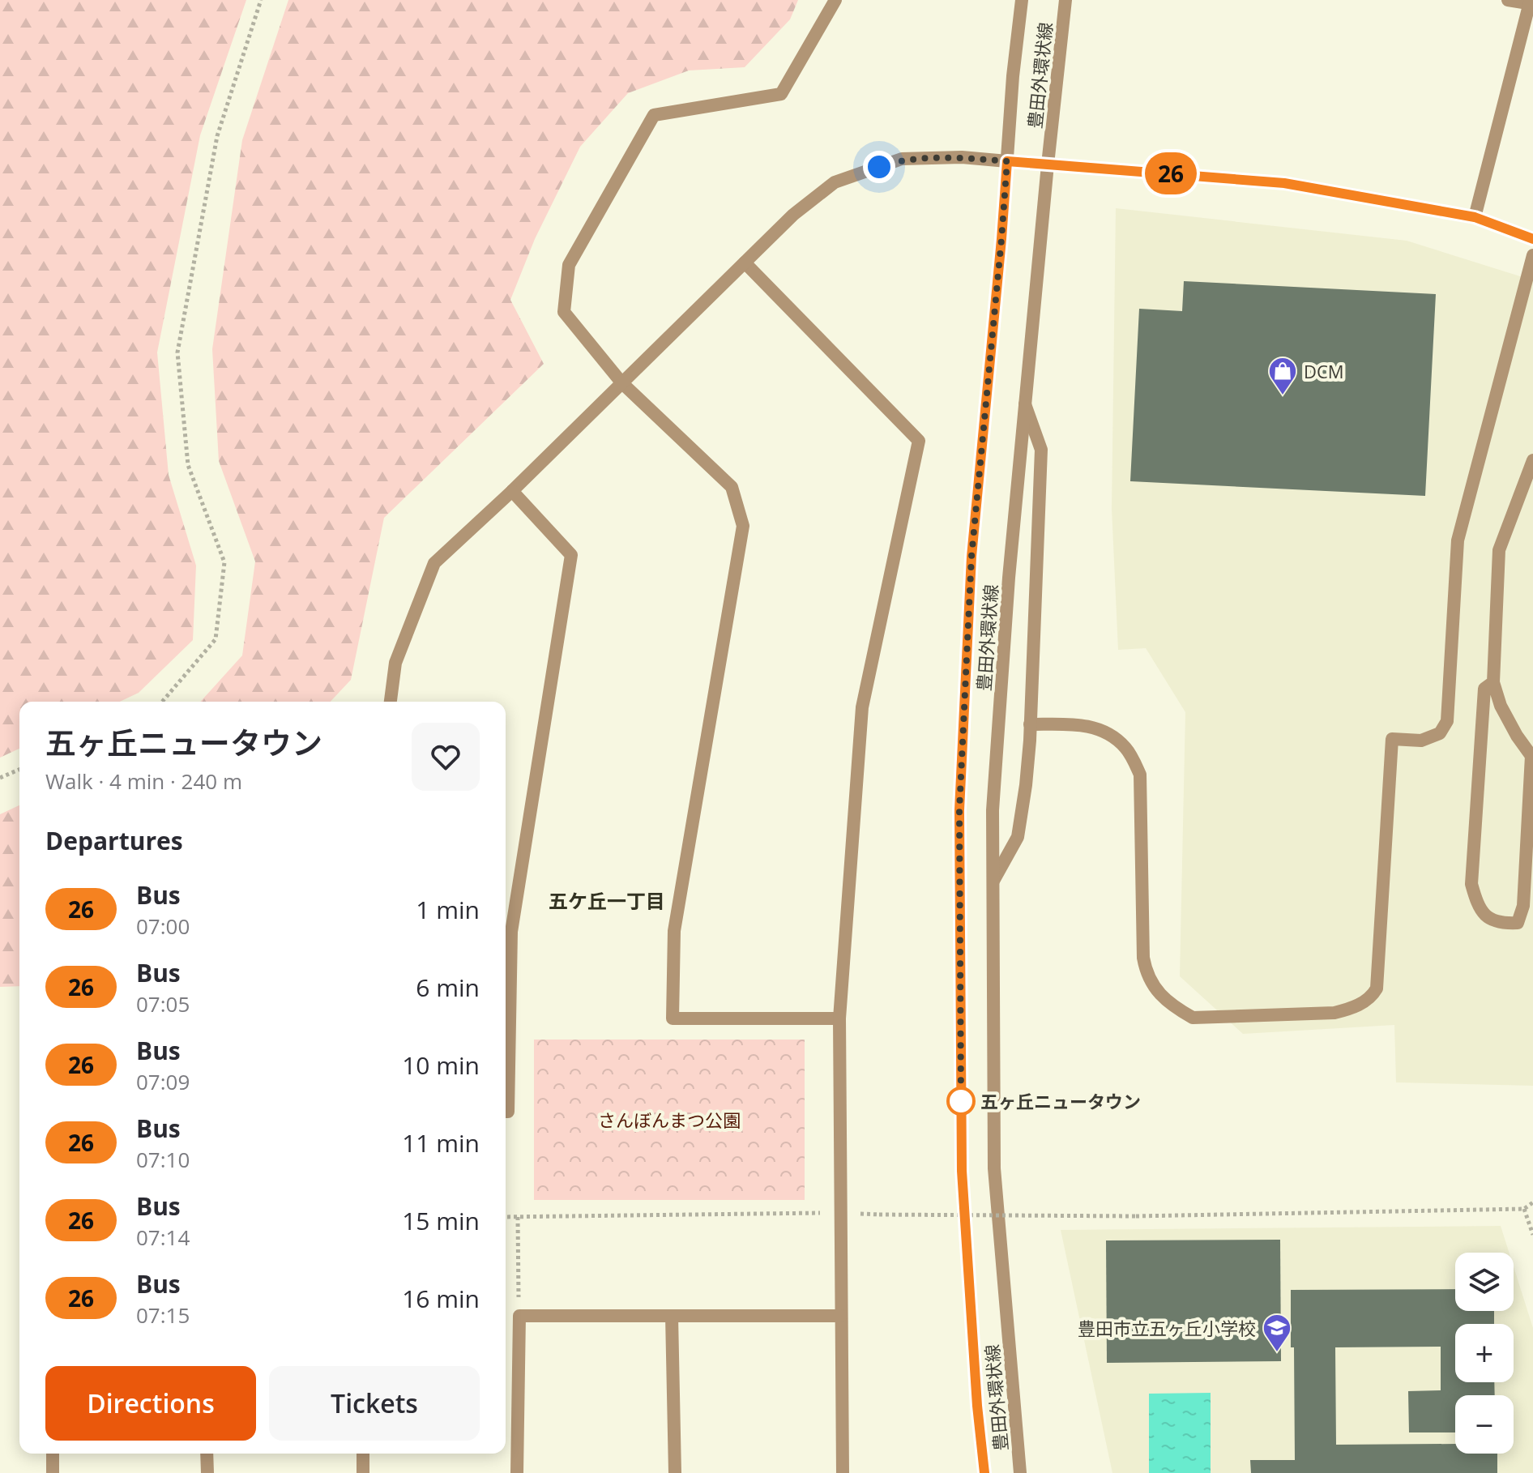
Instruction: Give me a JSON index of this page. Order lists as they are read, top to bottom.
{
  "streets": {
    "street": ["豊田外環状線"]
  },
  "districts": ["五ケ丘一丁目"],
  "parks": ["さんぼんまつ公園"],
  "places": {
    "shop": ["DCM"],
    "other": ["五ヶ丘ニュータウン"],
    "school or university": ["豊田市立五ヶ丘小学校"]
  },
  "lines": ["bus line 26"],
  "page": {
    "on_map": "26",
    "heading": [
      ["五ヶ丘ニュータウン", "Walk · 4 min · 240 m"],
      "Departures"
    ],
    "list": [
      {
        "mark": "26",
        "name": "Bus",
        "note": "07:00",
        "value": "1 min"
      },
      {
        "mark": "26",
        "name": "Bus",
        "note": "07:05",
        "value": "6 min"
      },
      {
        "mark": "26",
        "name": "Bus",
        "note": "07:09",
        "value": "10 min"
      },
      {
        "mark": "26",
        "name": "Bus",
        "note": "07:10",
        "value": "11 min"
      },
      {
        "mark": "26",
        "name": "Bus",
        "note": "07:14",
        "value": "15 min"
      },
      {
        "mark": "26",
        "name": "Bus",
        "note": "07:15",
        "value": "16 min"
      }
    ],
    "map_buttons": ["+", "−"],
    "buttons": ["Directions", "Tickets"]
  }
}
